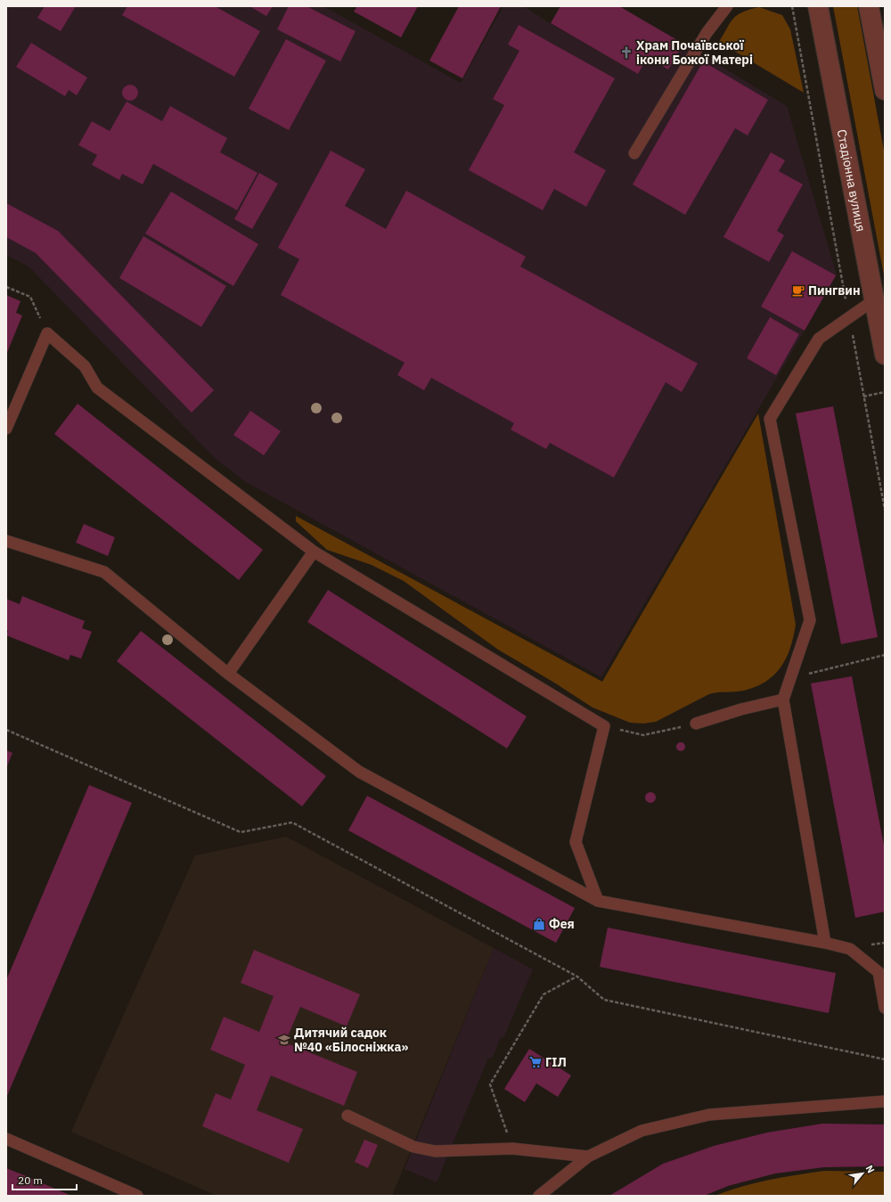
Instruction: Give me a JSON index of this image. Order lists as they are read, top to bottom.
{
  "streets": {
    "street": ["Стадіонна вулиця"]
  },
  "places": {
    "church": ["Храм Почаївської ікони Божої Матері"],
    "cafe": ["Пингвин"],
    "shop": ["Фея"],
    "school or university": ["Дитячий садок №40 «Білосніжка»"],
    "supermarket": ["ГІЛ"]
  },
  "scale_bar": "20 m",
  "north": "top right"
}
